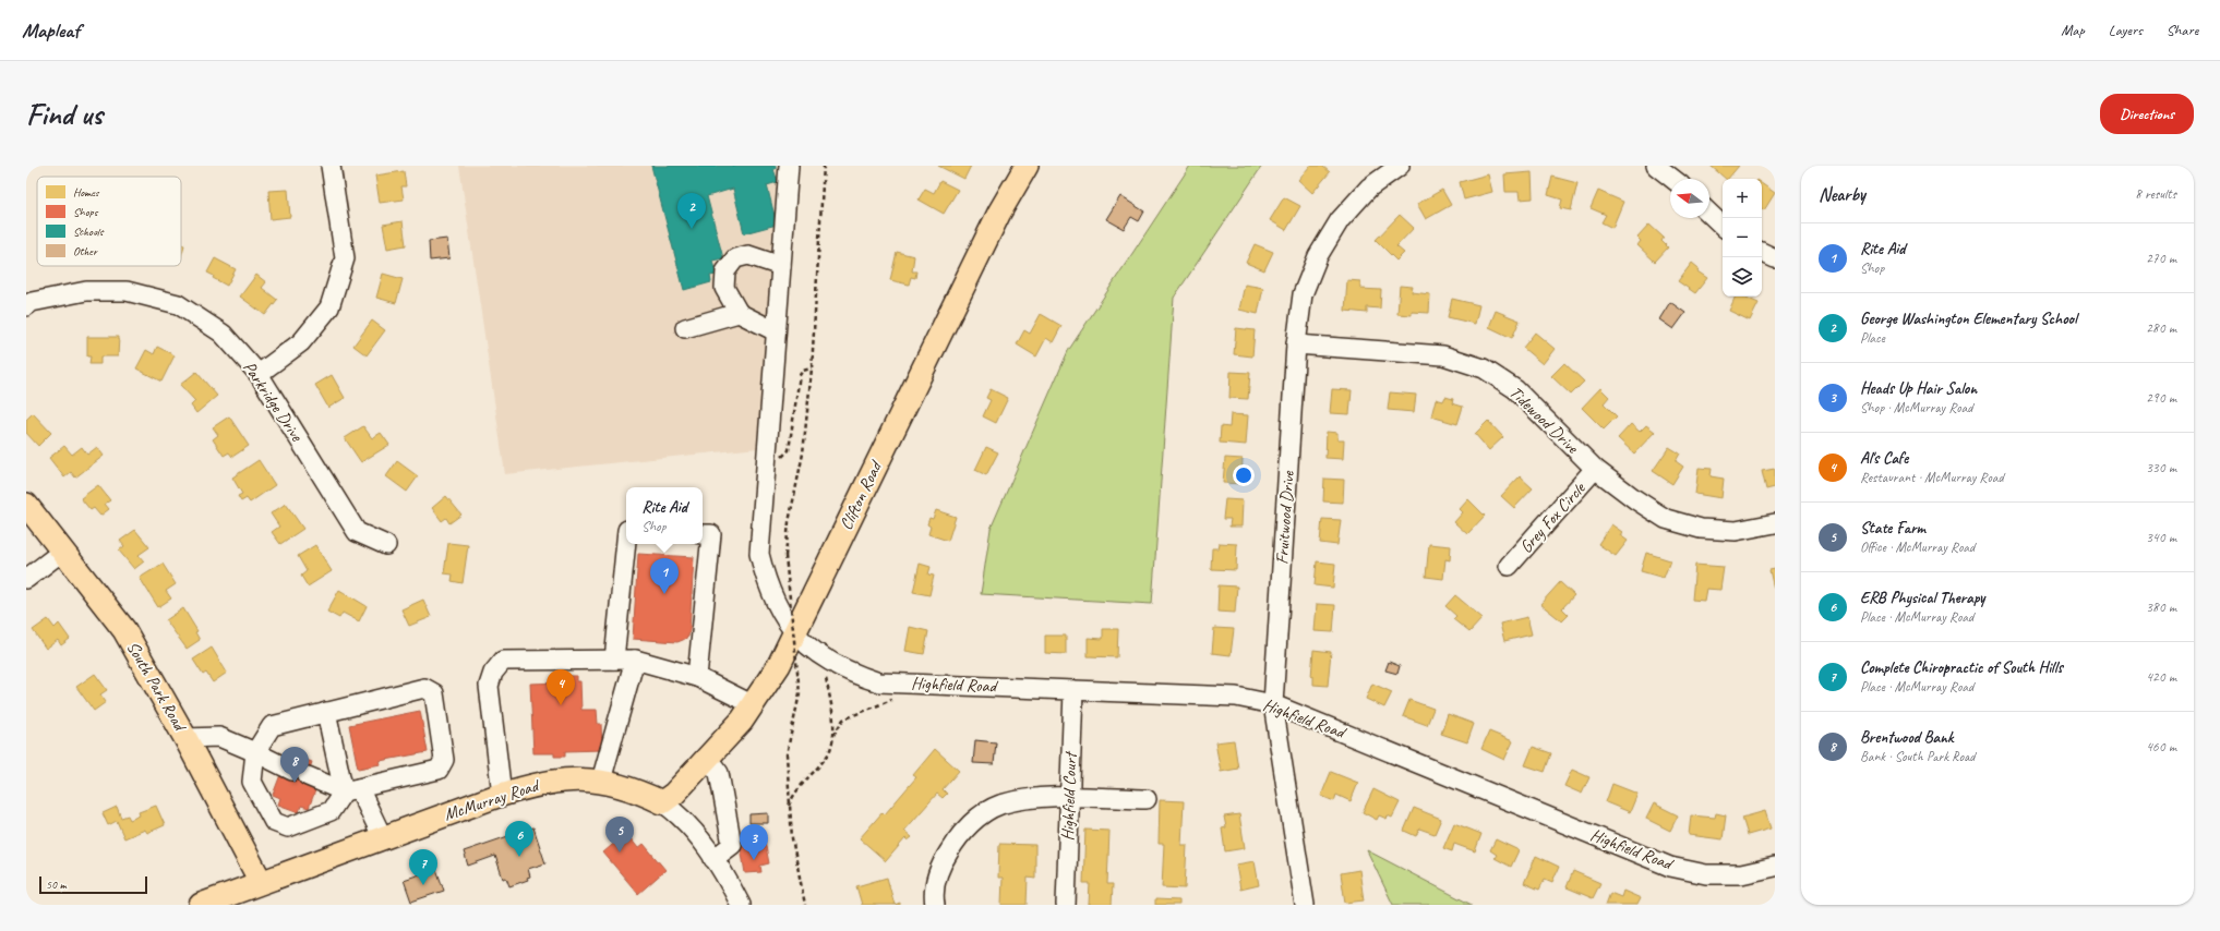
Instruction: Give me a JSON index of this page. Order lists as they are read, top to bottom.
{
  "streets": {
    "main road": ["Clifton Road", "South Park Road", "McMurray Road"],
    "street": [
      "Parkridge Drive",
      "Tidewood Drive",
      "Fruitwood Drive",
      "Grey Fox Circle",
      "Highfield Road",
      "Highfield Court"
    ]
  },
  "crossings": [
    ["Tidewood Drive", "Fruitwood Drive"],
    ["Tidewood Drive", "Grey Fox Circle"],
    ["Clifton Road", "Highfield Road"],
    ["Clifton Road", "McMurray Road"],
    ["Fruitwood Drive", "Highfield Road"],
    ["Highfield Road", "Highfield Court"],
    ["South Park Road", "McMurray Road"]
  ],
  "legend": [
    "Homes",
    "Shops",
    "Schools",
    "Other"
  ],
  "scale_bar": "50 m",
  "north": "left",
  "page": {
    "header": "Mapleaf",
    "nav": ["Map", "Layers", "Share"],
    "buttons": "Directions",
    "title": "Find us",
    "heading": ["Nearby", "8 results"],
    "map_buttons": ["+", "−"],
    "pins": [
      "2",
      "1",
      "4",
      "8",
      "5",
      "6",
      "3",
      "7"
    ],
    "list": [
      {
        "mark": "1",
        "name": "Rite Aid",
        "note": "Shop",
        "value": "270 m"
      },
      {
        "mark": "2",
        "name": "George Washington Elementary School",
        "note": "Place",
        "value": "280 m"
      },
      {
        "mark": "3",
        "name": "Heads Up Hair Salon",
        "note": "Shop · McMurray Road",
        "value": "290 m"
      },
      {
        "mark": "4",
        "name": "Al's Cafe",
        "note": "Restaurant · McMurray Road",
        "value": "330 m"
      },
      {
        "mark": "5",
        "name": "State Farm",
        "note": "Office · McMurray Road",
        "value": "340 m"
      },
      {
        "mark": "6",
        "name": "ERB Physical Therapy",
        "note": "Place · McMurray Road",
        "value": "380 m"
      },
      {
        "mark": "7",
        "name": "Complete Chiropractic of South Hills",
        "note": "Place · McMurray Road",
        "value": "420 m"
      },
      {
        "mark": "8",
        "name": "Brentwood Bank",
        "note": "Bank · South Park Road",
        "value": "460 m"
      }
    ],
    "popup": ["Rite Aid", "Shop"],
    "scale": "50 m"
  }
}
